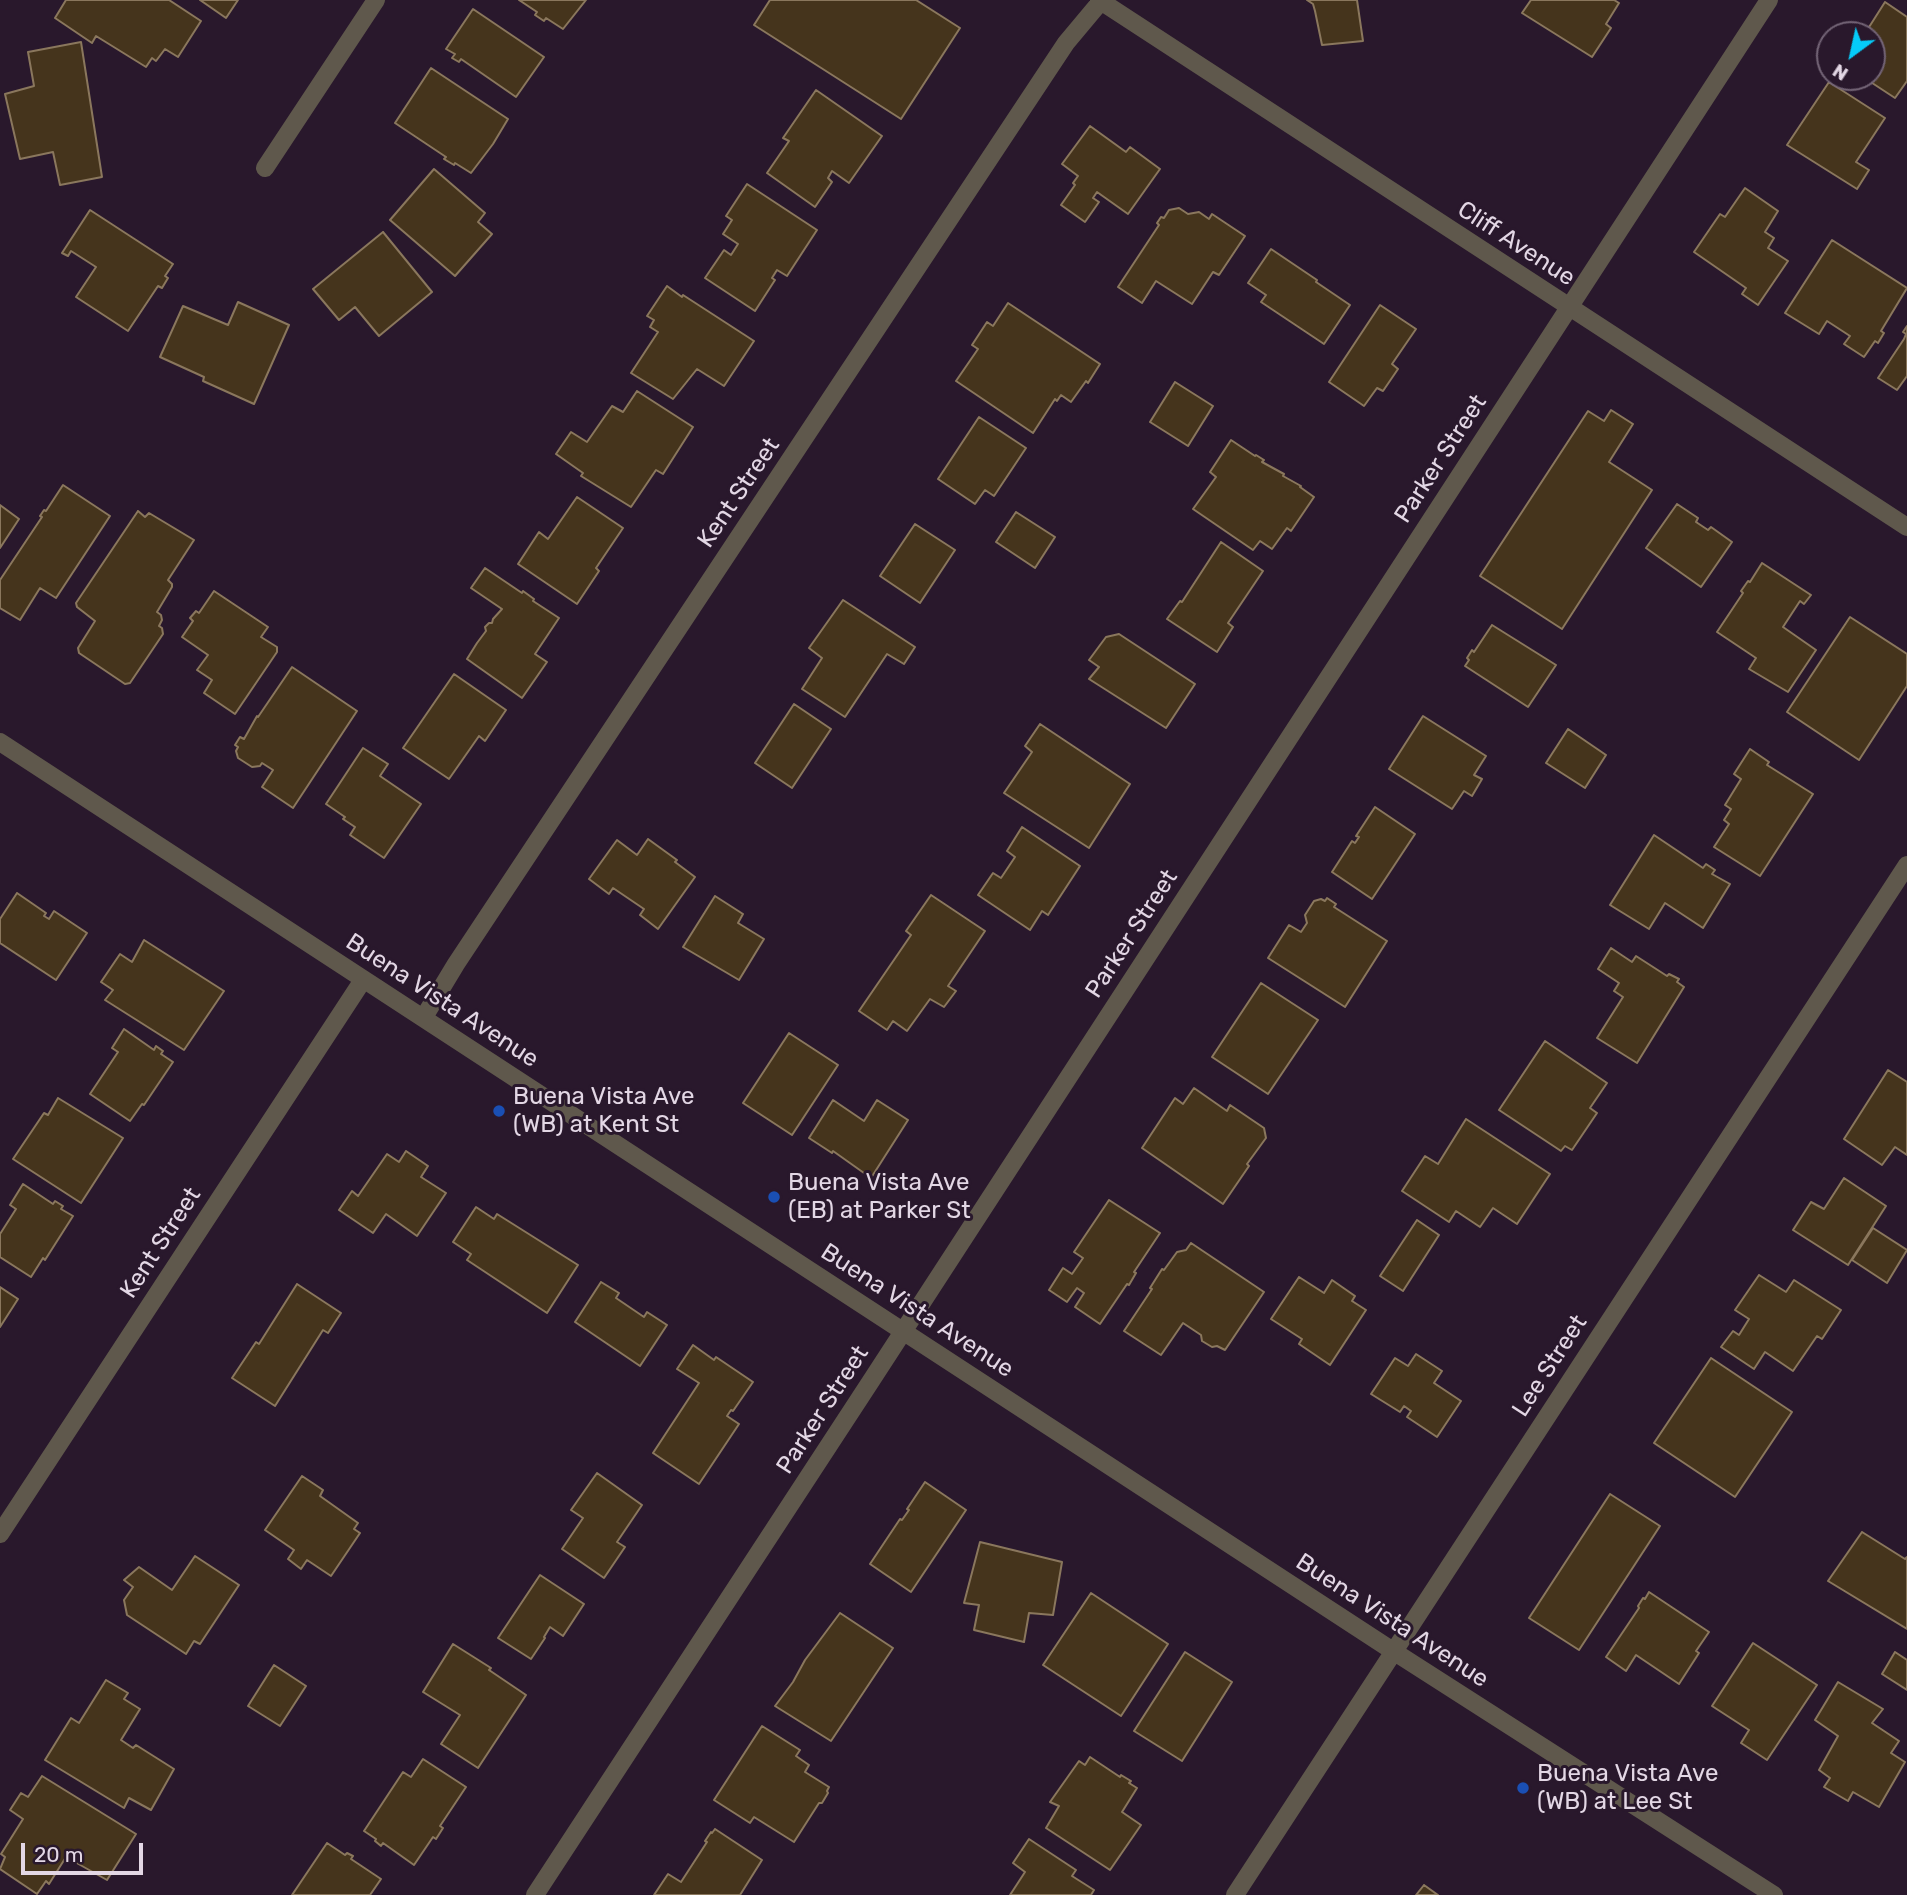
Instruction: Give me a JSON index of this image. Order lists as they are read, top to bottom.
{
  "streets": {
    "street": [
      "Cliff Avenue",
      "Parker Street",
      "Kent Street",
      "Buena Vista Avenue",
      "Lee Street"
    ]
  },
  "crossings": [
    ["Cliff Avenue", "Parker Street"],
    ["Cliff Avenue", "Kent Street"],
    ["Parker Street", "Buena Vista Avenue"],
    ["Kent Street", "Buena Vista Avenue"],
    ["Buena Vista Avenue", "Lee Street"]
  ],
  "places": ["Buena Vista Ave (WB) at Kent St", "Buena Vista Ave (EB) at Parker St", "Buena Vista Ave (WB) at Lee St"],
  "scale_bar": "20 m",
  "north": "bottom left"
}
